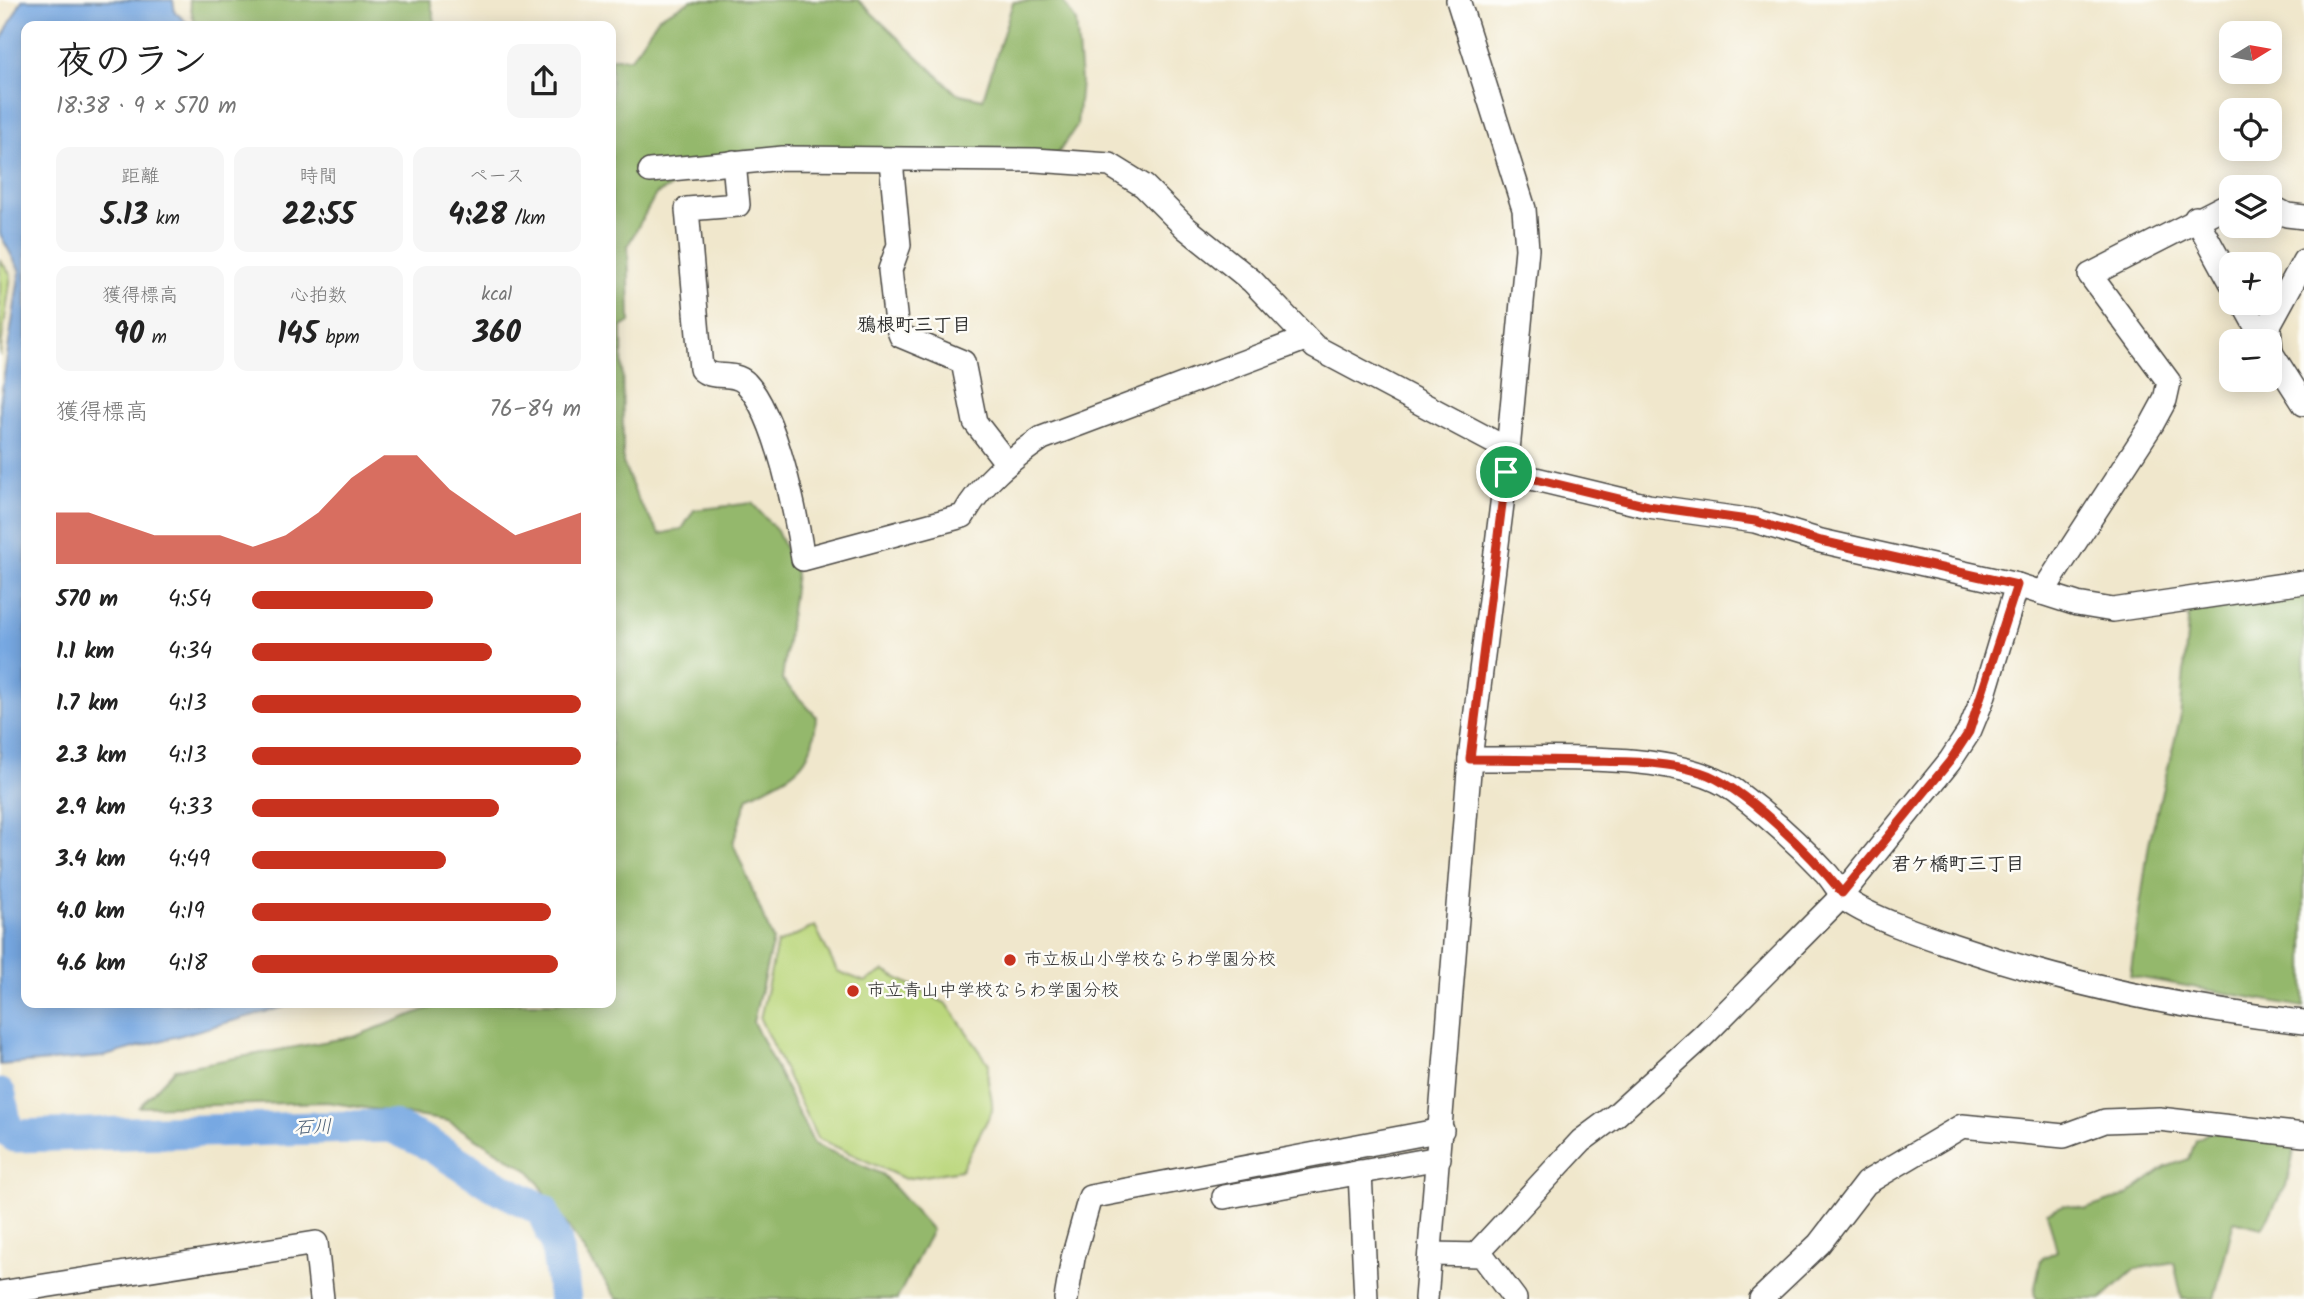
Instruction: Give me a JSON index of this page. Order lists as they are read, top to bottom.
{
  "districts": ["鴉根町三丁目", "君ケ橋町三丁目"],
  "water": ["石川"],
  "places": ["市立板山小学校ならわ学園分校", "市立青山中学校ならわ学園分校"],
  "north": "right",
  "page": {
    "map_buttons": ["+", "−"],
    "heading": ["夜のラン", "18:38 · 9 × 570 m"],
    "stats": [
      ["距離", "5.13 km"],
      ["時間", "22:55"],
      ["ペース", "4:28 /km"],
      ["獲得標高", "90 m"],
      ["心拍数", "145 bpm"],
      ["kcal", "360"]
    ],
    "chart": ["獲得標高", "76–84 m"],
    "list": [
      {
        "name": "570 m",
        "note": "4:54"
      },
      {
        "name": "1.1 km",
        "note": "4:34"
      },
      {
        "name": "1.7 km",
        "note": "4:13"
      },
      {
        "name": "2.3 km",
        "note": "4:13"
      },
      {
        "name": "2.9 km",
        "note": "4:33"
      },
      {
        "name": "3.4 km",
        "note": "4:49"
      },
      {
        "name": "4.0 km",
        "note": "4:19"
      },
      {
        "name": "4.6 km",
        "note": "4:18"
      }
    ]
  }
}
